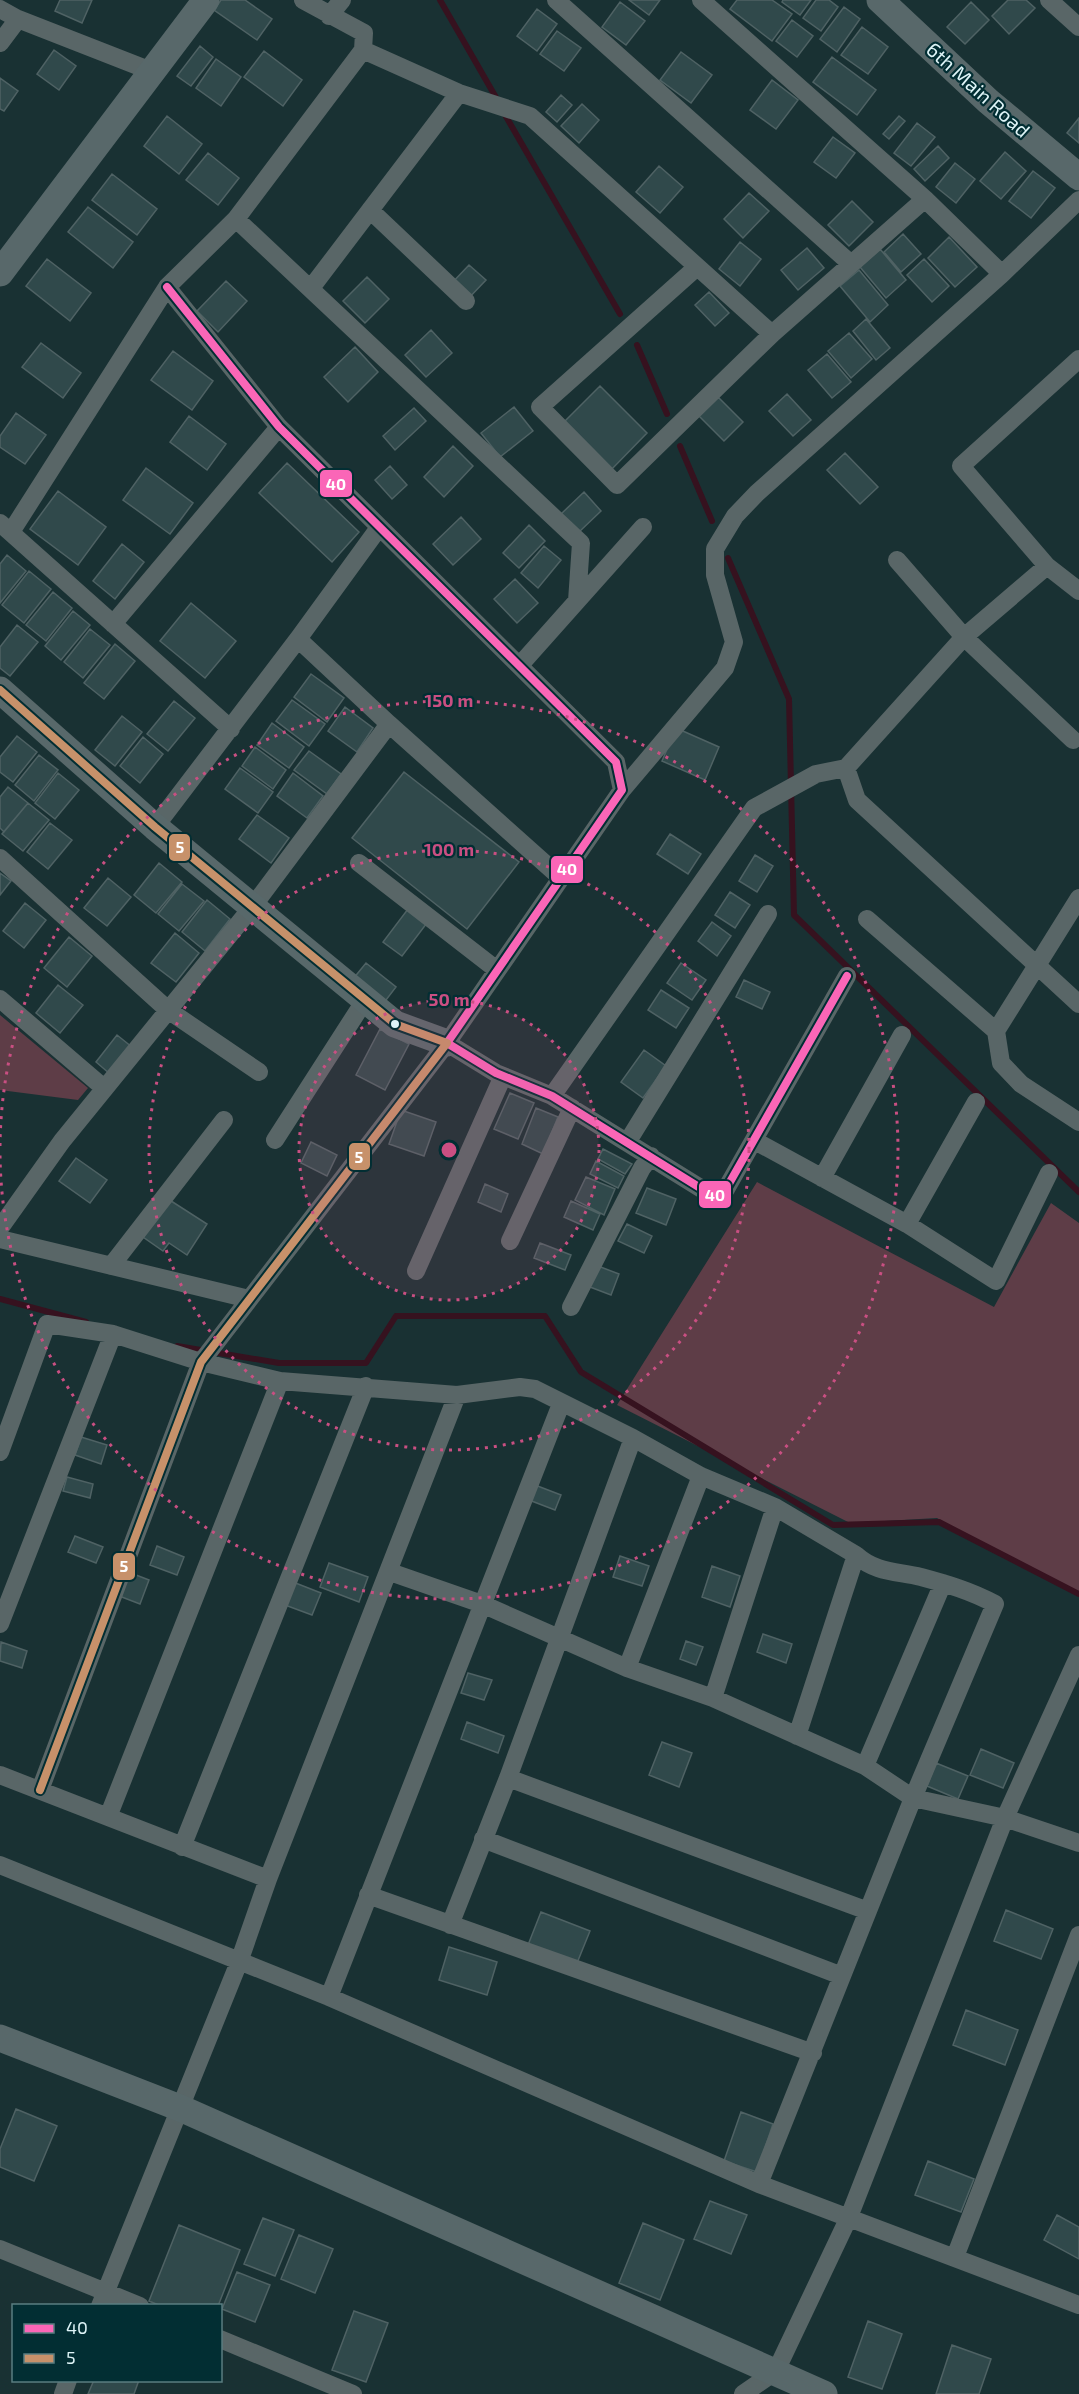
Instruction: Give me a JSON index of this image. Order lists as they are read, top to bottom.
{
  "streets": {
    "street": ["6th Main Road"]
  },
  "lines": ["transit line 40", "transit line 5"],
  "legend": ["40", "5"],
  "rings": ["150 m", "100 m", "50 m"]
}
